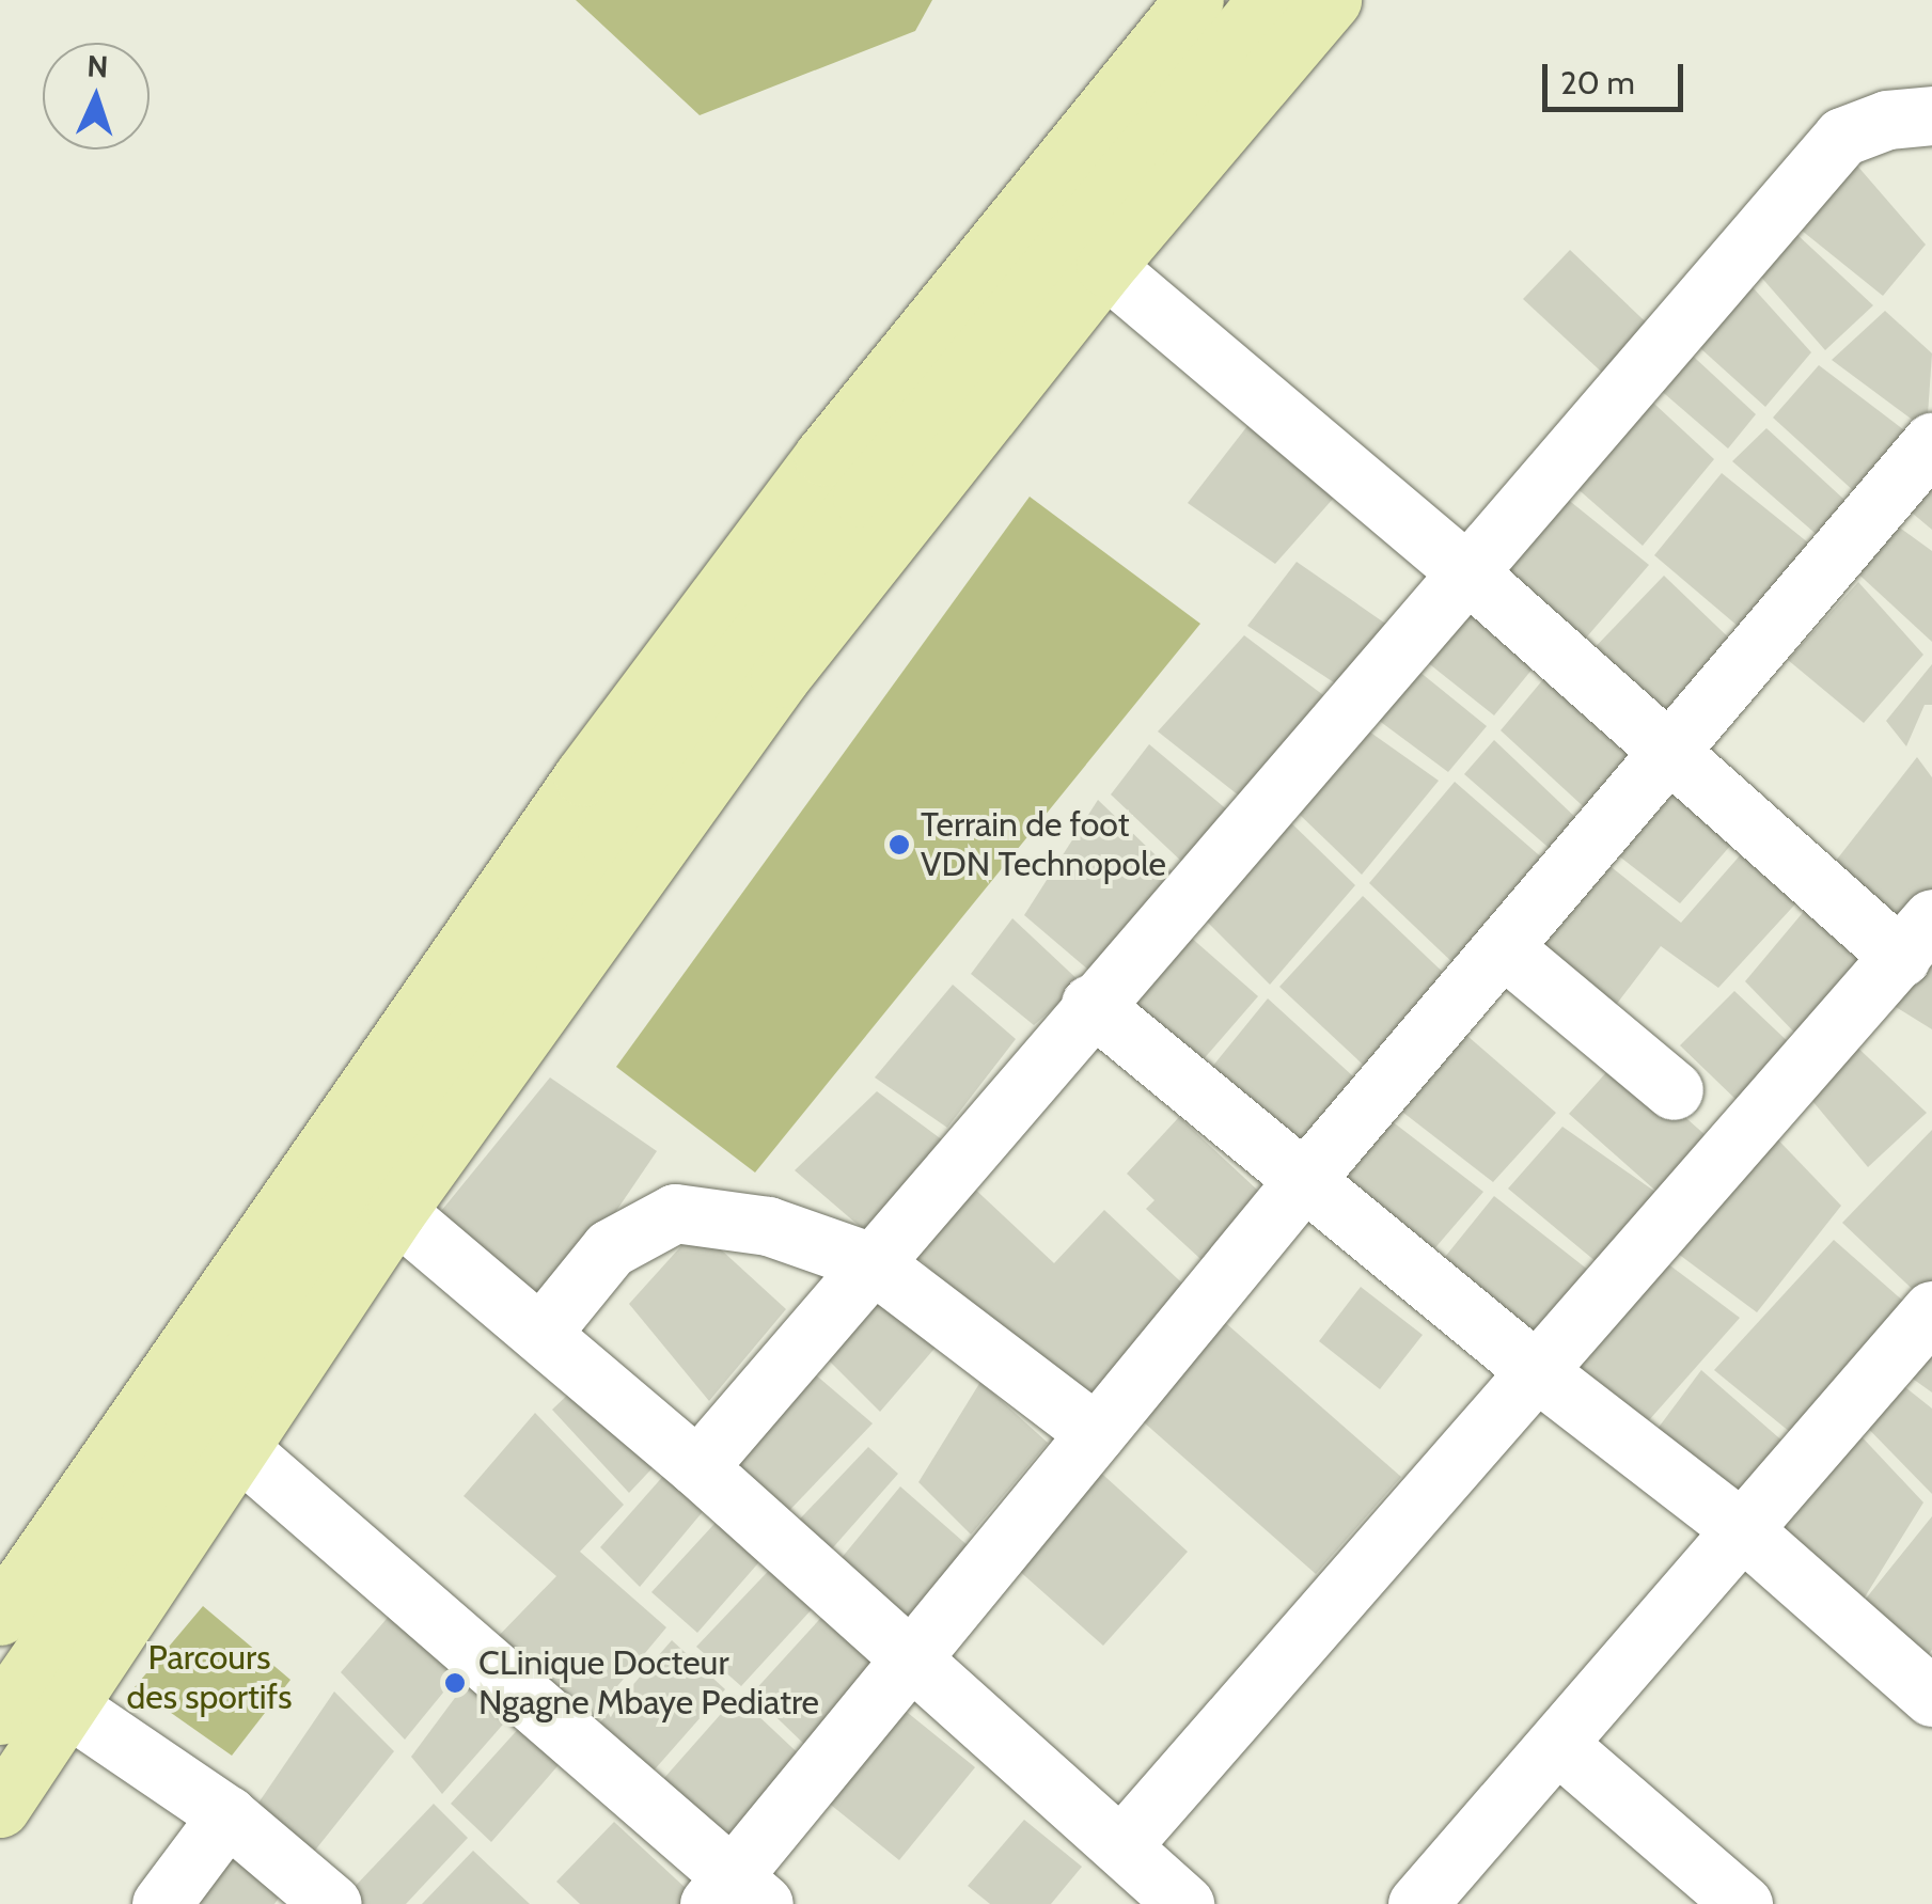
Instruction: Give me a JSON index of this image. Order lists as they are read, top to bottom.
{
  "parks": ["Parcours des sportifs"],
  "places": ["Terrain de foot VDN Technopole", "CLinique Docteur Ngagne Mbaye Pediatre"],
  "scale_bar": "20 m",
  "north": "top"
}
